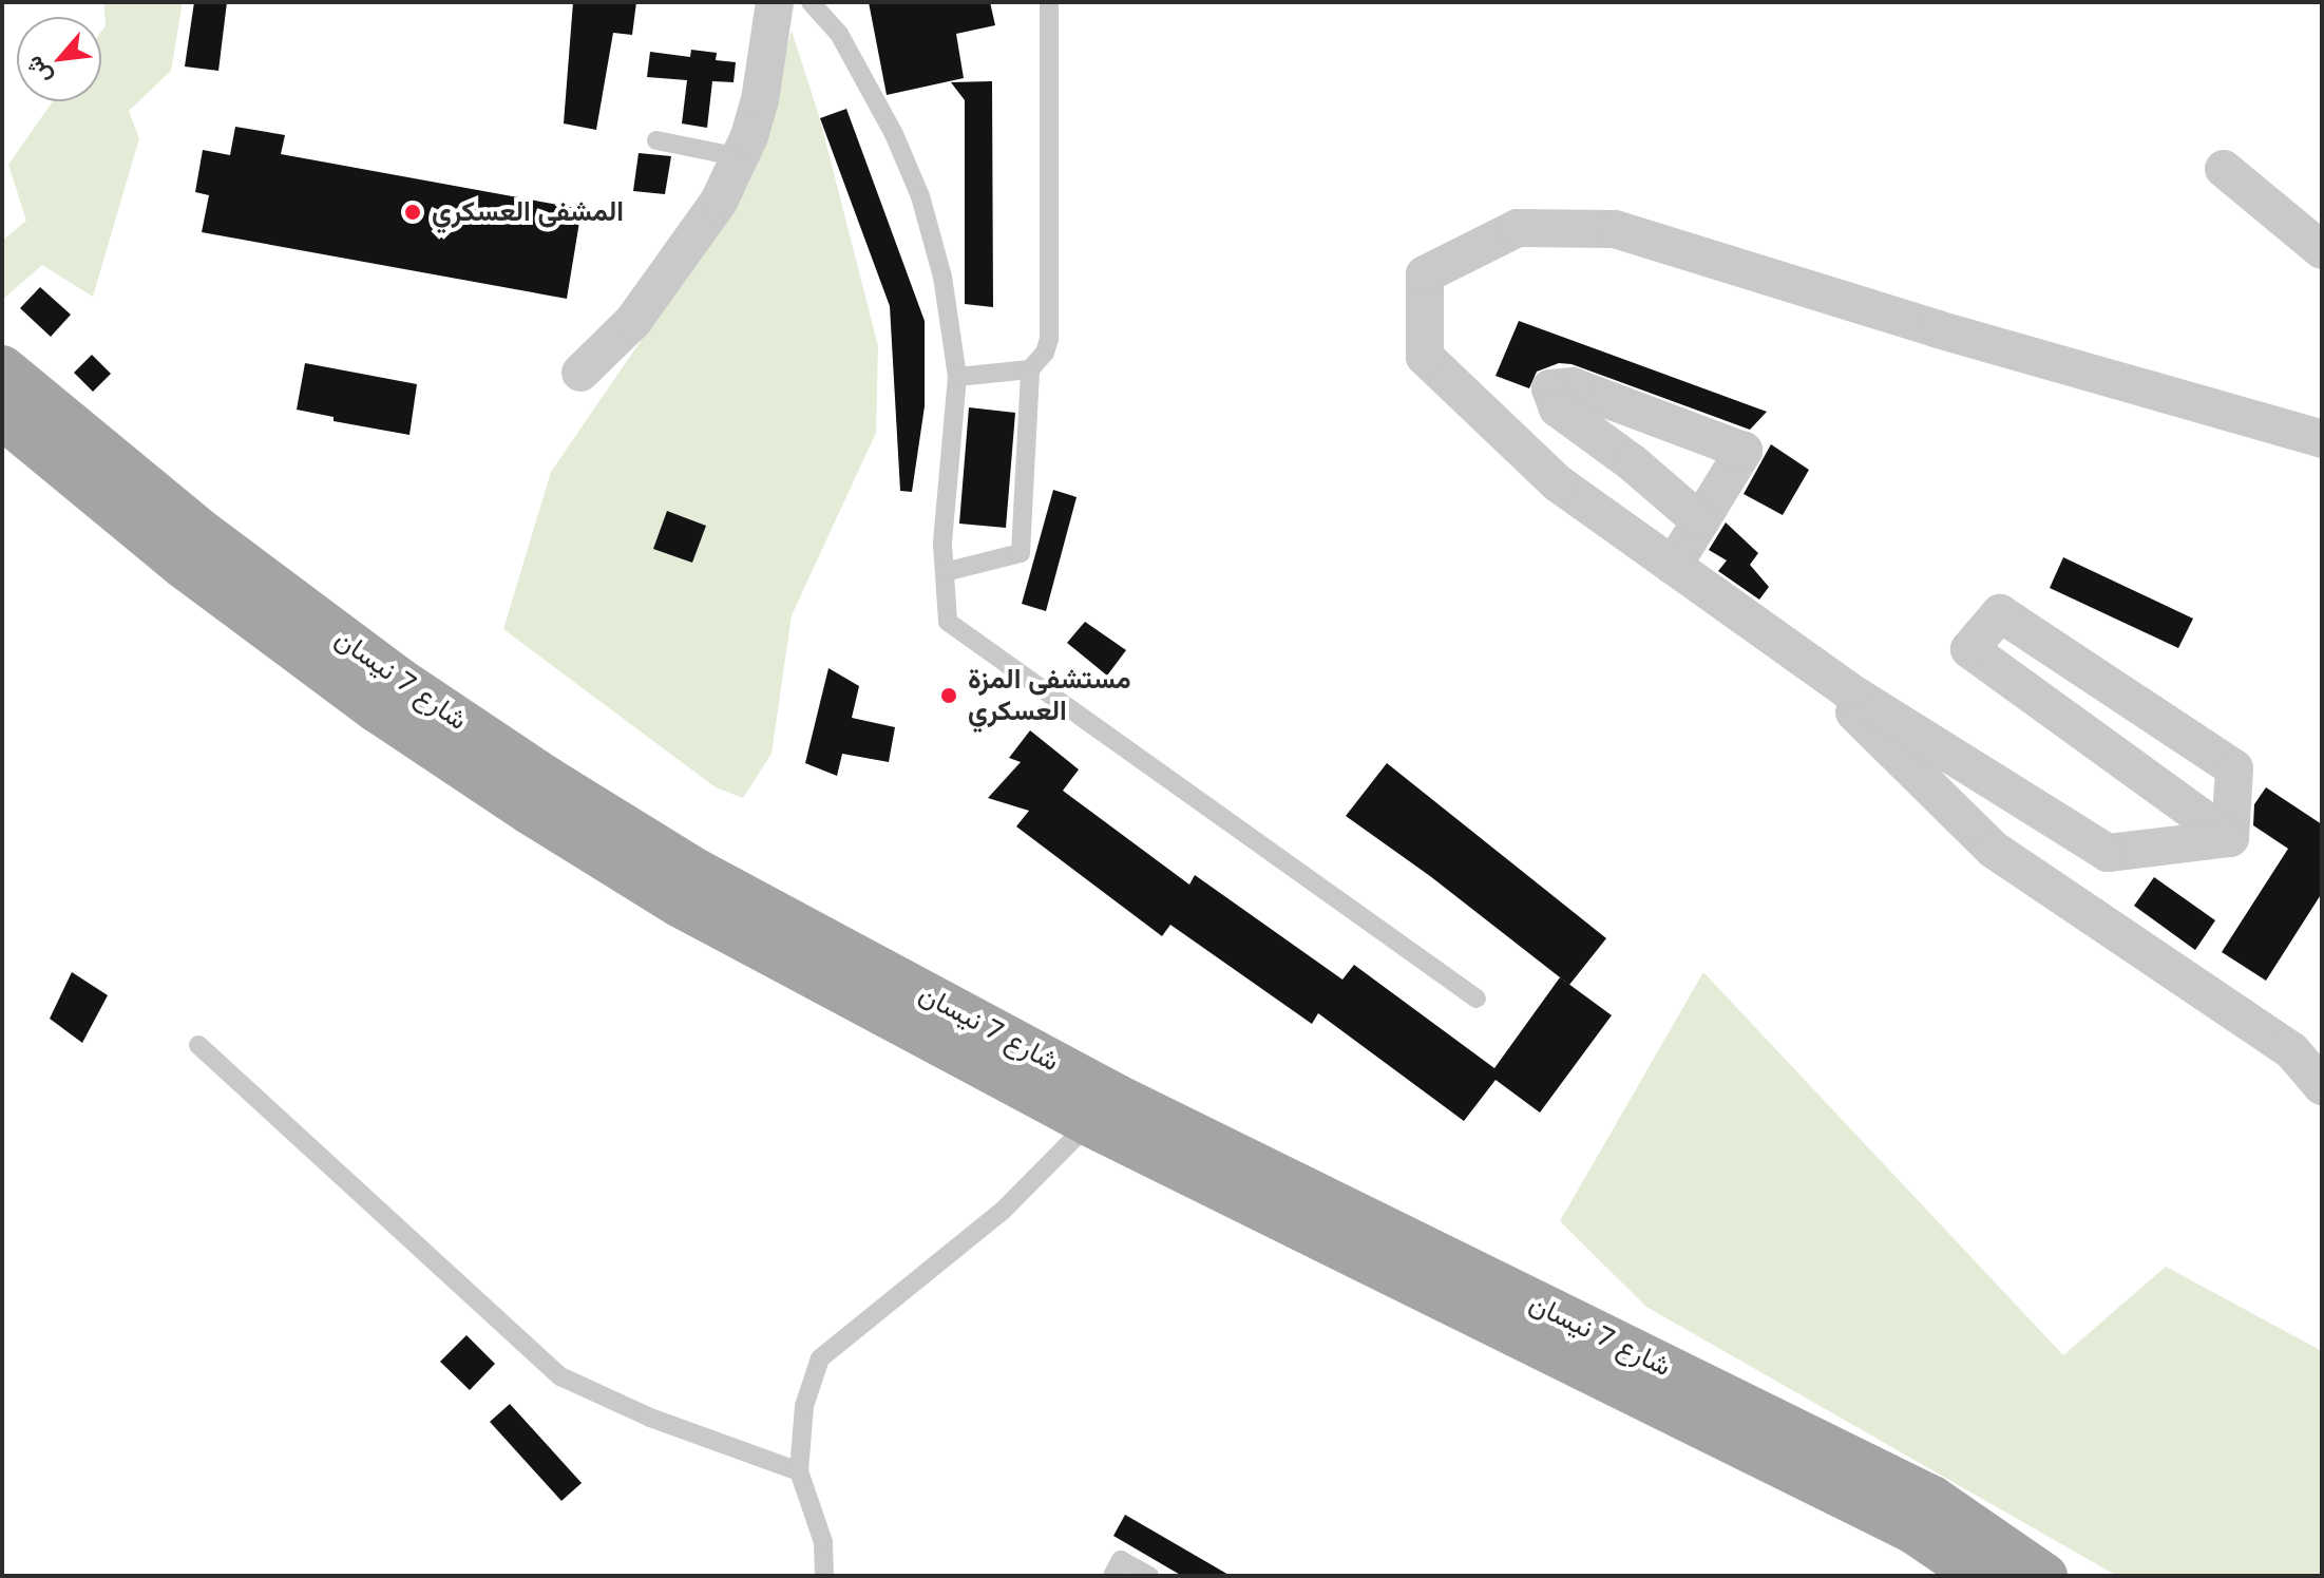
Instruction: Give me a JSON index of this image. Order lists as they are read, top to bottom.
{
  "streets": {
    "main road": ["شارع 7 نيسان"]
  },
  "places": ["المشفى العسكري", "مستشفى المزة العسكري"],
  "north": "bottom left"
}
